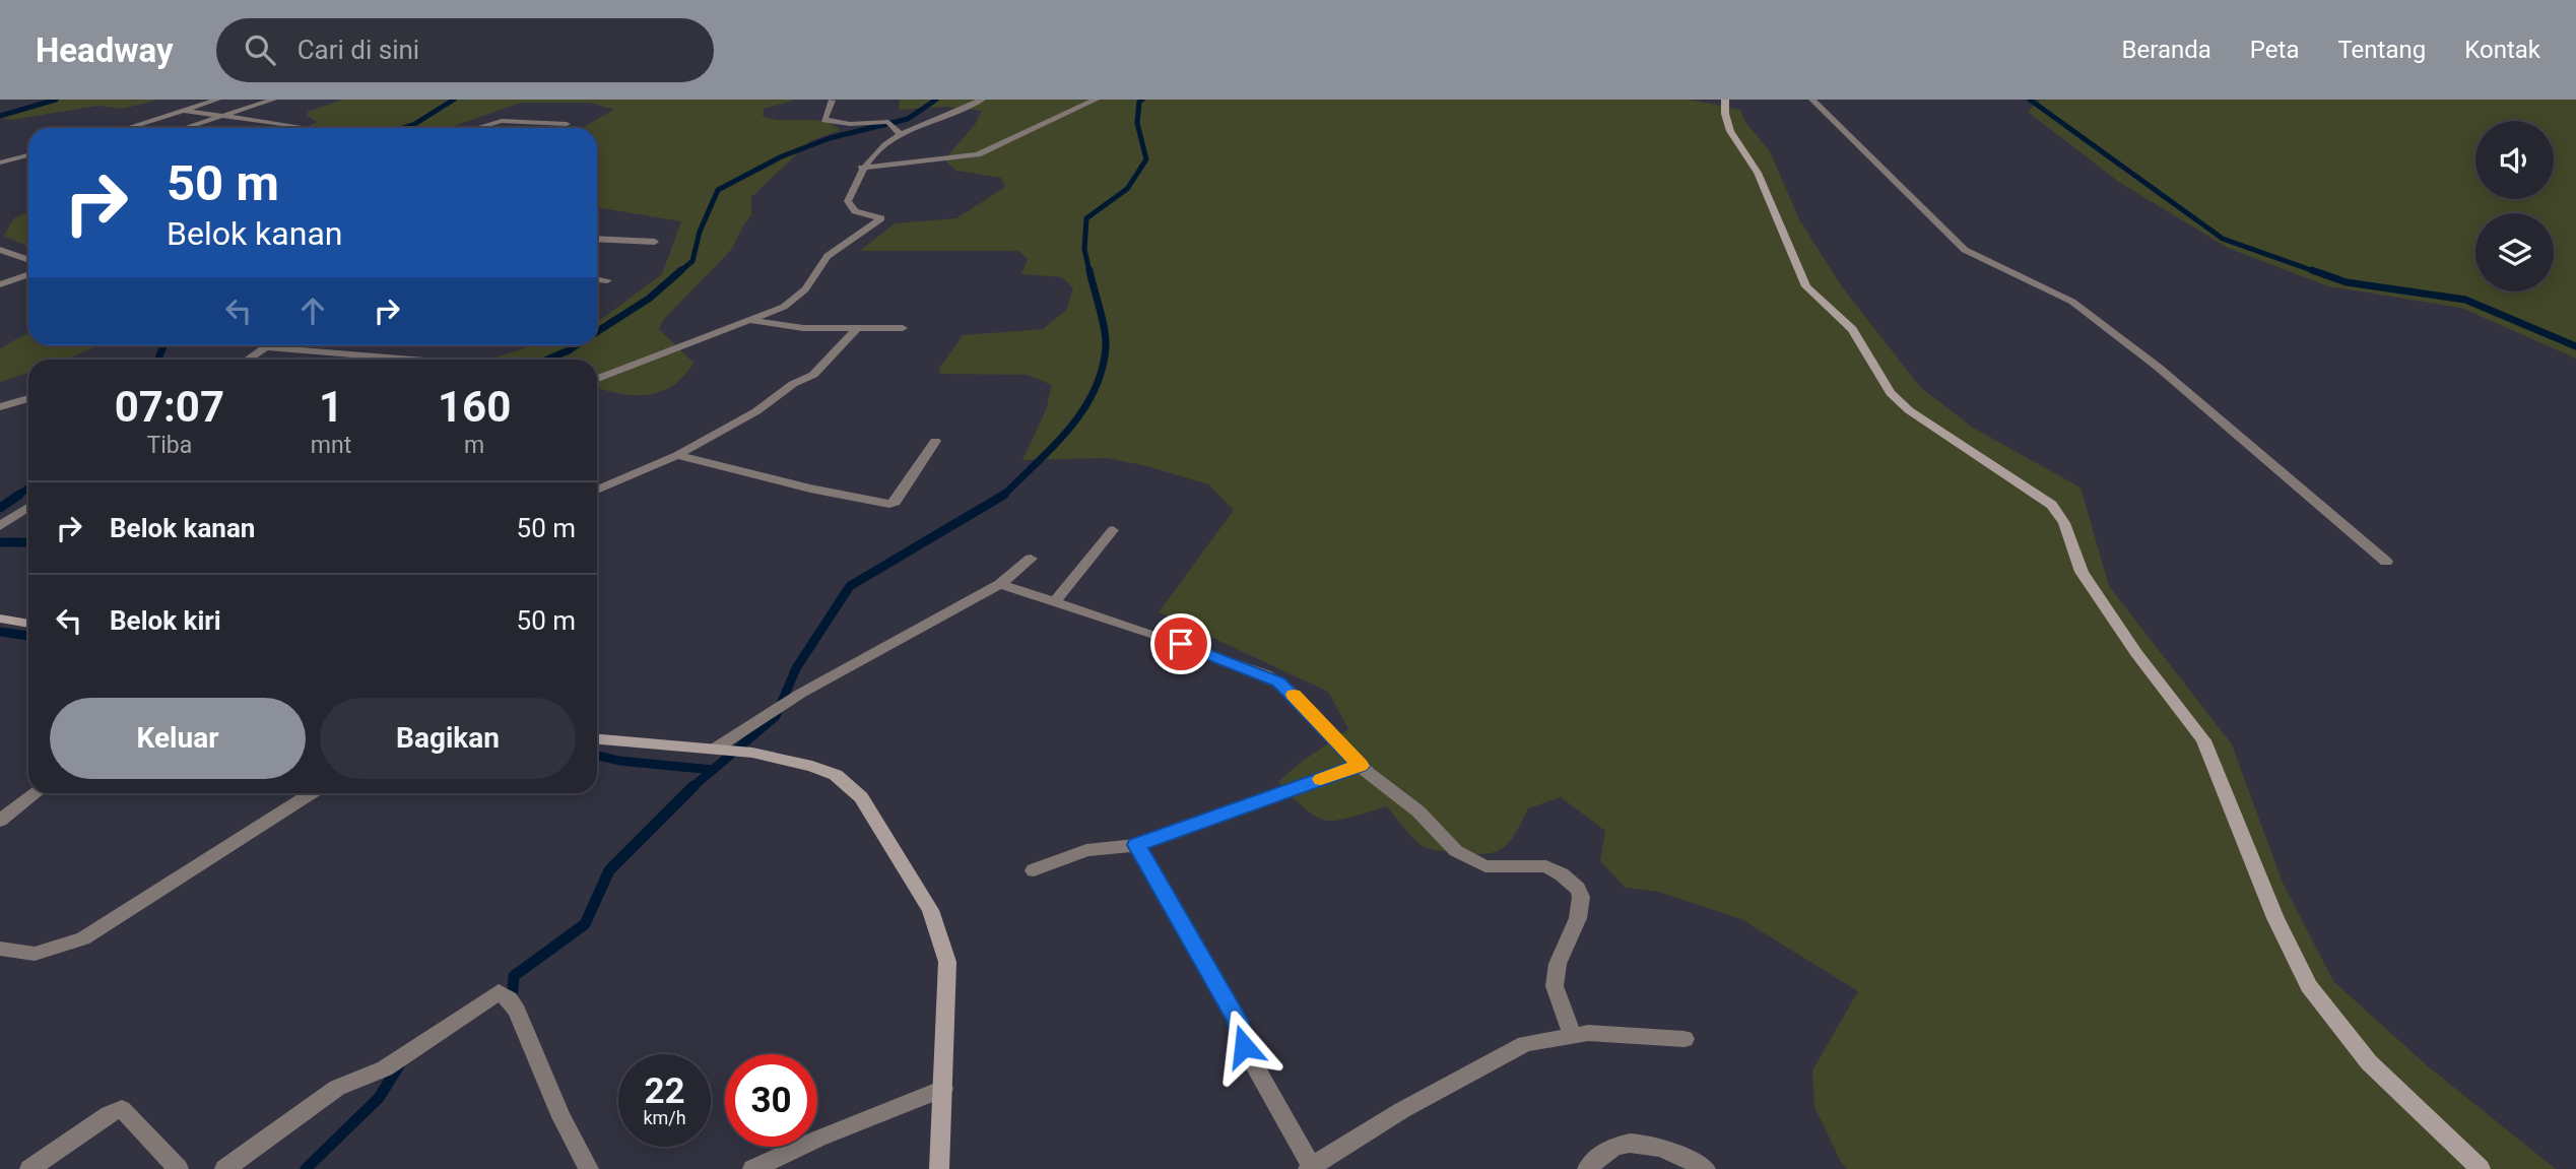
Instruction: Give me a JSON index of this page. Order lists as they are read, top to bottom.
{
  "page": {
    "header": "Headway",
    "search": "Cari di sini",
    "nav": [
      "Beranda",
      "Peta",
      "Tentang",
      "Kontak"
    ],
    "turn": ["50 m", "Belok kanan"],
    "eta": [
      "07:07",
      "Tiba",
      "1",
      "mnt",
      "160",
      "m"
    ],
    "list": [
      {
        "name": "Belok kanan",
        "value": "50 m"
      },
      {
        "name": "Belok kiri",
        "value": "50 m"
      }
    ],
    "buttons": ["Keluar", "Bagikan"],
    "speed": "22 km/h",
    "limit": "30"
  }
}
